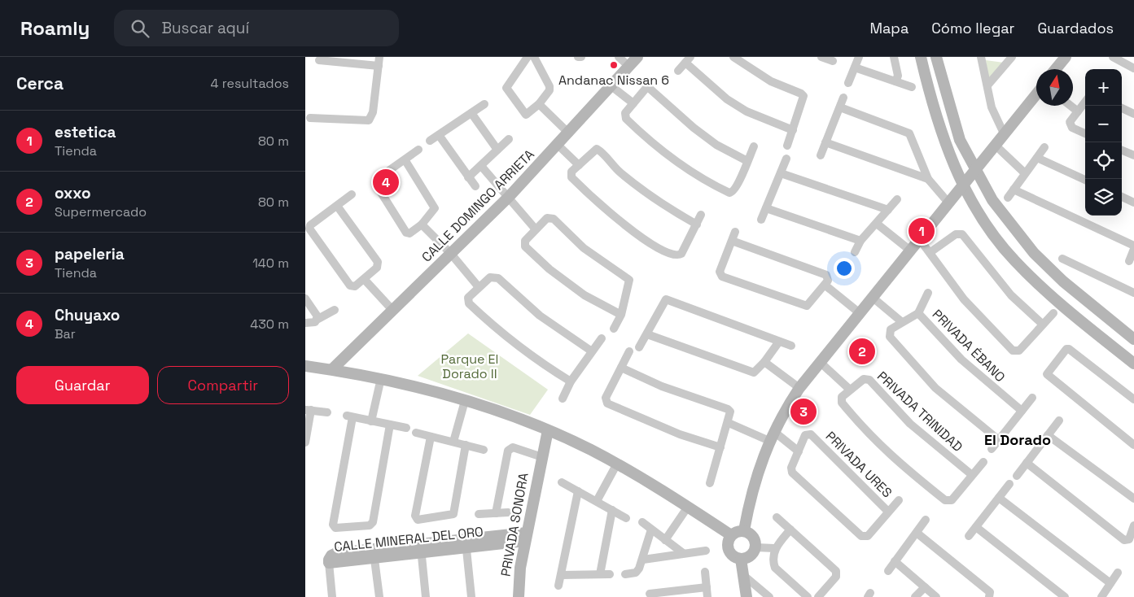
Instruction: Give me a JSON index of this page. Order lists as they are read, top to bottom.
{
  "streets": {
    "main road": ["CALLE DOMINGO ARRIETA", "PRIVADA SONORA", "CALLE MINERAL DEL ORO"],
    "street": ["PRIVADA ÉBANO", "PRIVADA TRINIDAD", "PRIVADA URES"]
  },
  "crossings": [
    ["PRIVADA SONORA", "CALLE MINERAL DEL ORO"]
  ],
  "districts": ["El Dorado"],
  "parks": ["Parque El Dorado II"],
  "places": ["Andanac Nissan 6"],
  "north": "top",
  "page": {
    "header": "Roamly",
    "search": "Buscar aquí",
    "nav": ["Mapa", "Cómo llegar", "Guardados"],
    "heading": ["Cerca", "4 resultados"],
    "map_buttons": ["+", "−"],
    "list": [
      {
        "mark": "1",
        "name": "estetica",
        "note": "Tienda",
        "value": "80 m"
      },
      {
        "mark": "2",
        "name": "oxxo",
        "note": "Supermercado",
        "value": "80 m"
      },
      {
        "mark": "3",
        "name": "papeleria",
        "note": "Tienda",
        "value": "140 m"
      },
      {
        "mark": "4",
        "name": "Chuyaxo",
        "note": "Bar",
        "value": "430 m"
      }
    ],
    "pins": [
      "4",
      "1",
      "2",
      "3"
    ],
    "buttons": ["Guardar", "Compartir"]
  }
}
